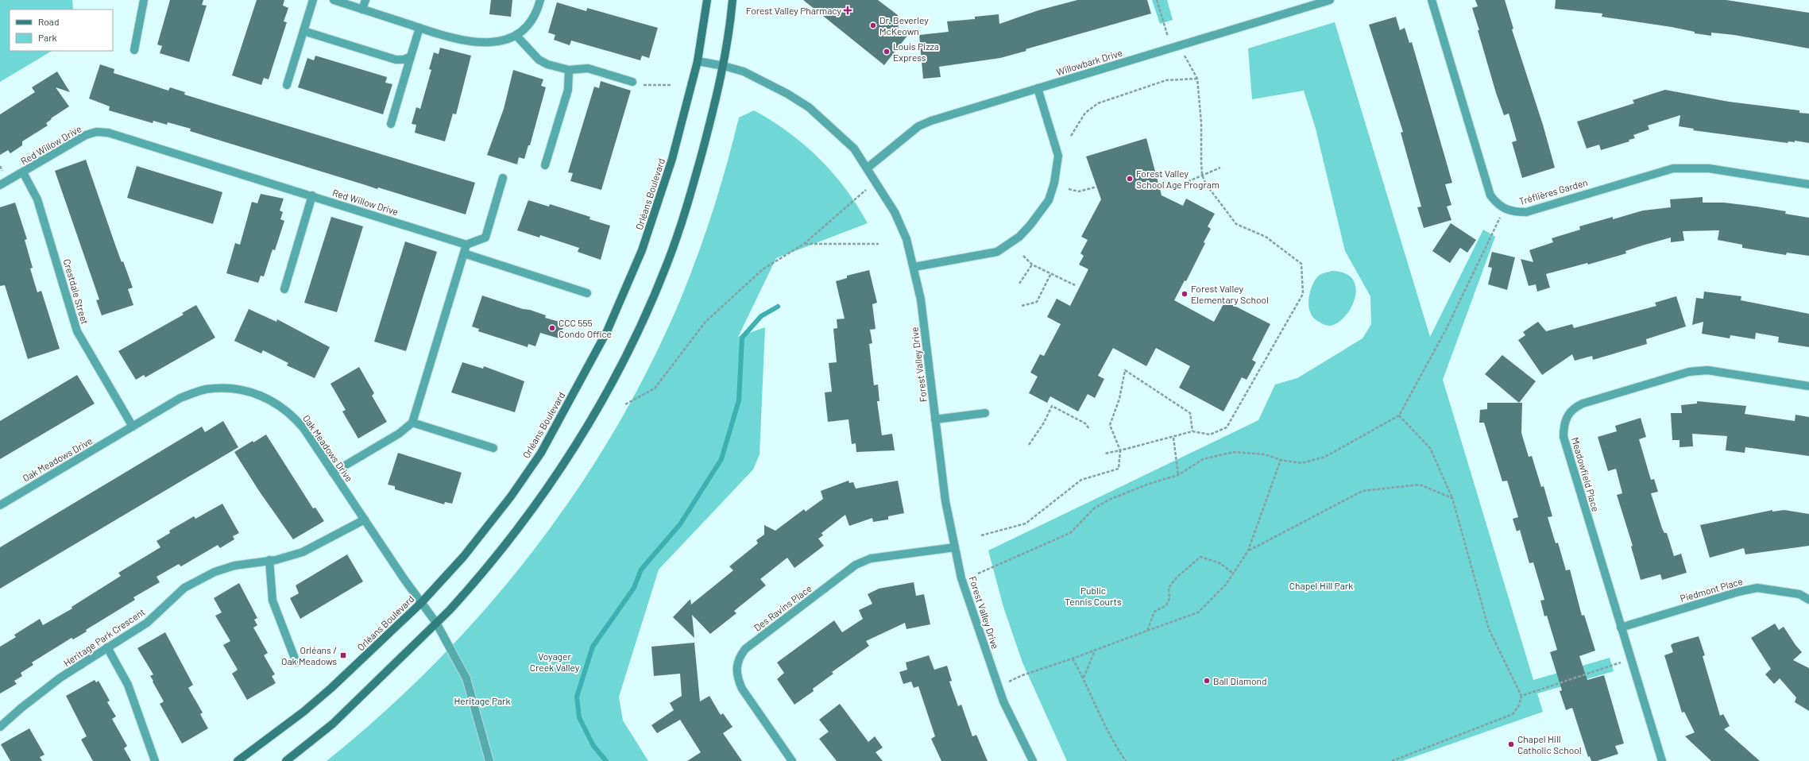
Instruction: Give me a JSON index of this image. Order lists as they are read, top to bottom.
{
  "streets": {
    "main road": ["Orléans Boulevard"],
    "street": [
      "Willowbark Drive",
      "Red Willow Drive",
      "Tréflières Garden",
      "Crestdale Street",
      "Forest Valley Drive",
      "Oak Meadows Drive",
      "Meadowfield Place",
      "Piedmont Place",
      "Des Ravins Place",
      "Heritage Park Crescent"
    ]
  },
  "crossings": [
    ["Willowbark Drive", "Forest Valley Drive"],
    ["Red Willow Drive", "Crestdale Street"],
    ["Orléans Boulevard", "Forest Valley Drive"],
    ["Orléans Boulevard", "Oak Meadows Drive"],
    ["Crestdale Street", "Oak Meadows Drive"],
    ["Forest Valley Drive", "Des Ravins Place"],
    ["Oak Meadows Drive", "Heritage Park Crescent"],
    ["Meadowfield Place", "Piedmont Place"]
  ],
  "parks": [
    "Chapel Hill Park",
    "Public Tennis Courts",
    "Voyager Creek Valley",
    "Heritage Park"
  ],
  "places": {
    "health": ["Forest Valley Pharmacy"],
    "other": [
      "Dr. Beverley McKeown",
      "Louis Pizza Express",
      "Forest Valley School Age Program",
      "Forest Valley Elementary School",
      "CCC 555 Condo Office",
      "Ball Diamond",
      "Chapel Hill Catholic School"
    ],
    "transit": ["Orléans / Oak Meadows"]
  },
  "legend": ["Road", "Park"]
}
